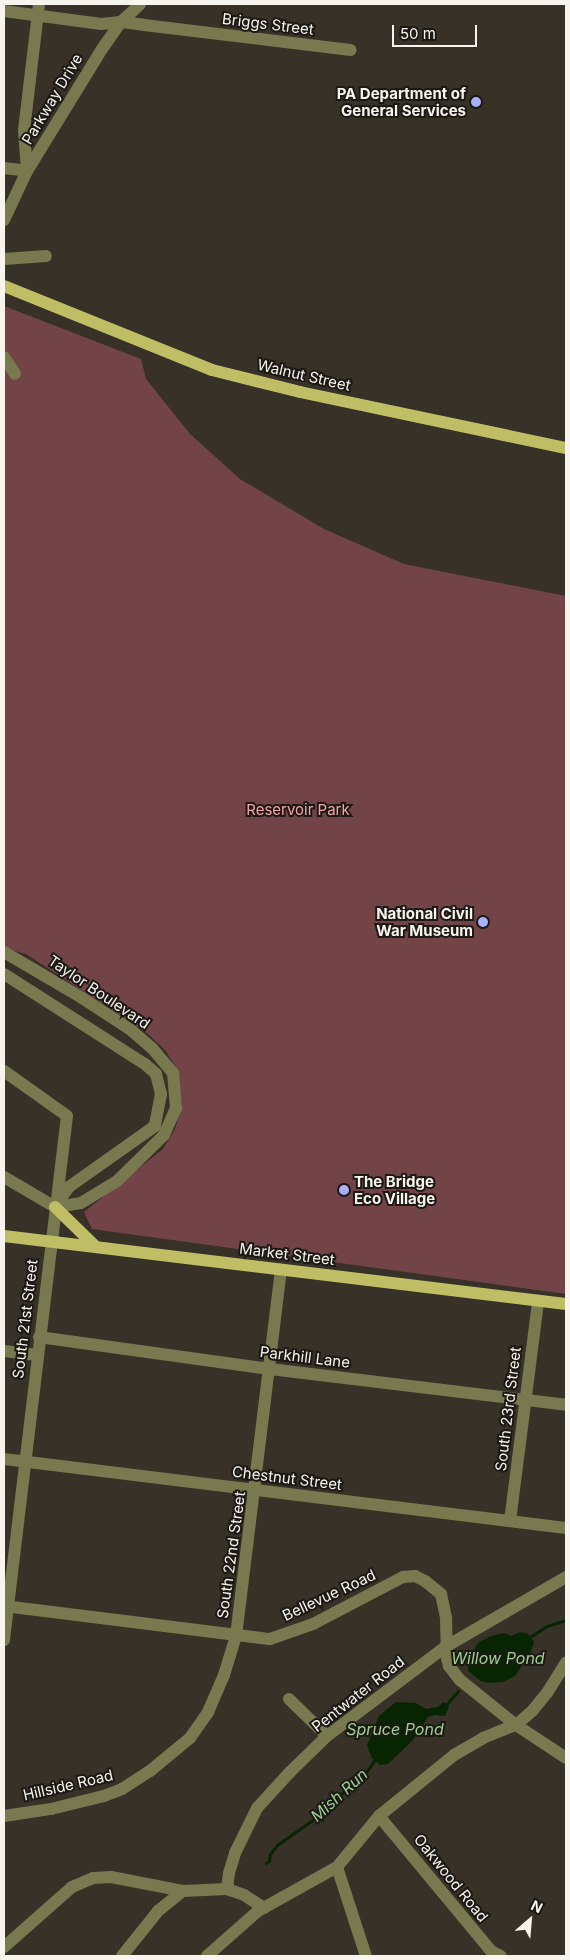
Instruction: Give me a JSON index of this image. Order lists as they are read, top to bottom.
{
  "streets": {
    "main road": ["Walnut Street", "Market Street"],
    "street": [
      "Briggs Street",
      "Parkway Drive",
      "Taylor Boulevard",
      "South 21st Street",
      "Parkhill Lane",
      "South 23rd Street",
      "Chestnut Street",
      "South 22nd Street",
      "Bellevue Road",
      "Pentwater Road",
      "Hillside Road",
      "Oakwood Road"
    ]
  },
  "crossings": [
    ["Briggs Street", "Parkway Drive"],
    ["Taylor Boulevard", "South 21st Street"],
    ["Market Street", "South 21st Street"],
    ["Market Street", "South 23rd Street"],
    ["Market Street", "South 22nd Street"],
    ["South 21st Street", "Parkhill Lane"],
    ["South 21st Street", "Chestnut Street"],
    ["South 21st Street", "Bellevue Road"],
    ["Parkhill Lane", "South 23rd Street"],
    ["Parkhill Lane", "South 22nd Street"],
    ["South 23rd Street", "Chestnut Street"],
    ["Chestnut Street", "South 22nd Street"],
    ["South 22nd Street", "Bellevue Road"],
    ["South 22nd Street", "Hillside Road"],
    ["Bellevue Road", "Pentwater Road"],
    ["Bellevue Road", "Hillside Road"]
  ],
  "water": ["Willow Pond", "Spruce Pond", "Mish Run"],
  "parks": ["Reservoir Park"],
  "places": ["PA Department of General Services", "National Civil War Museum", "The Bridge Eco Village"],
  "scale_bar": "50 m",
  "north": "top right"
}
